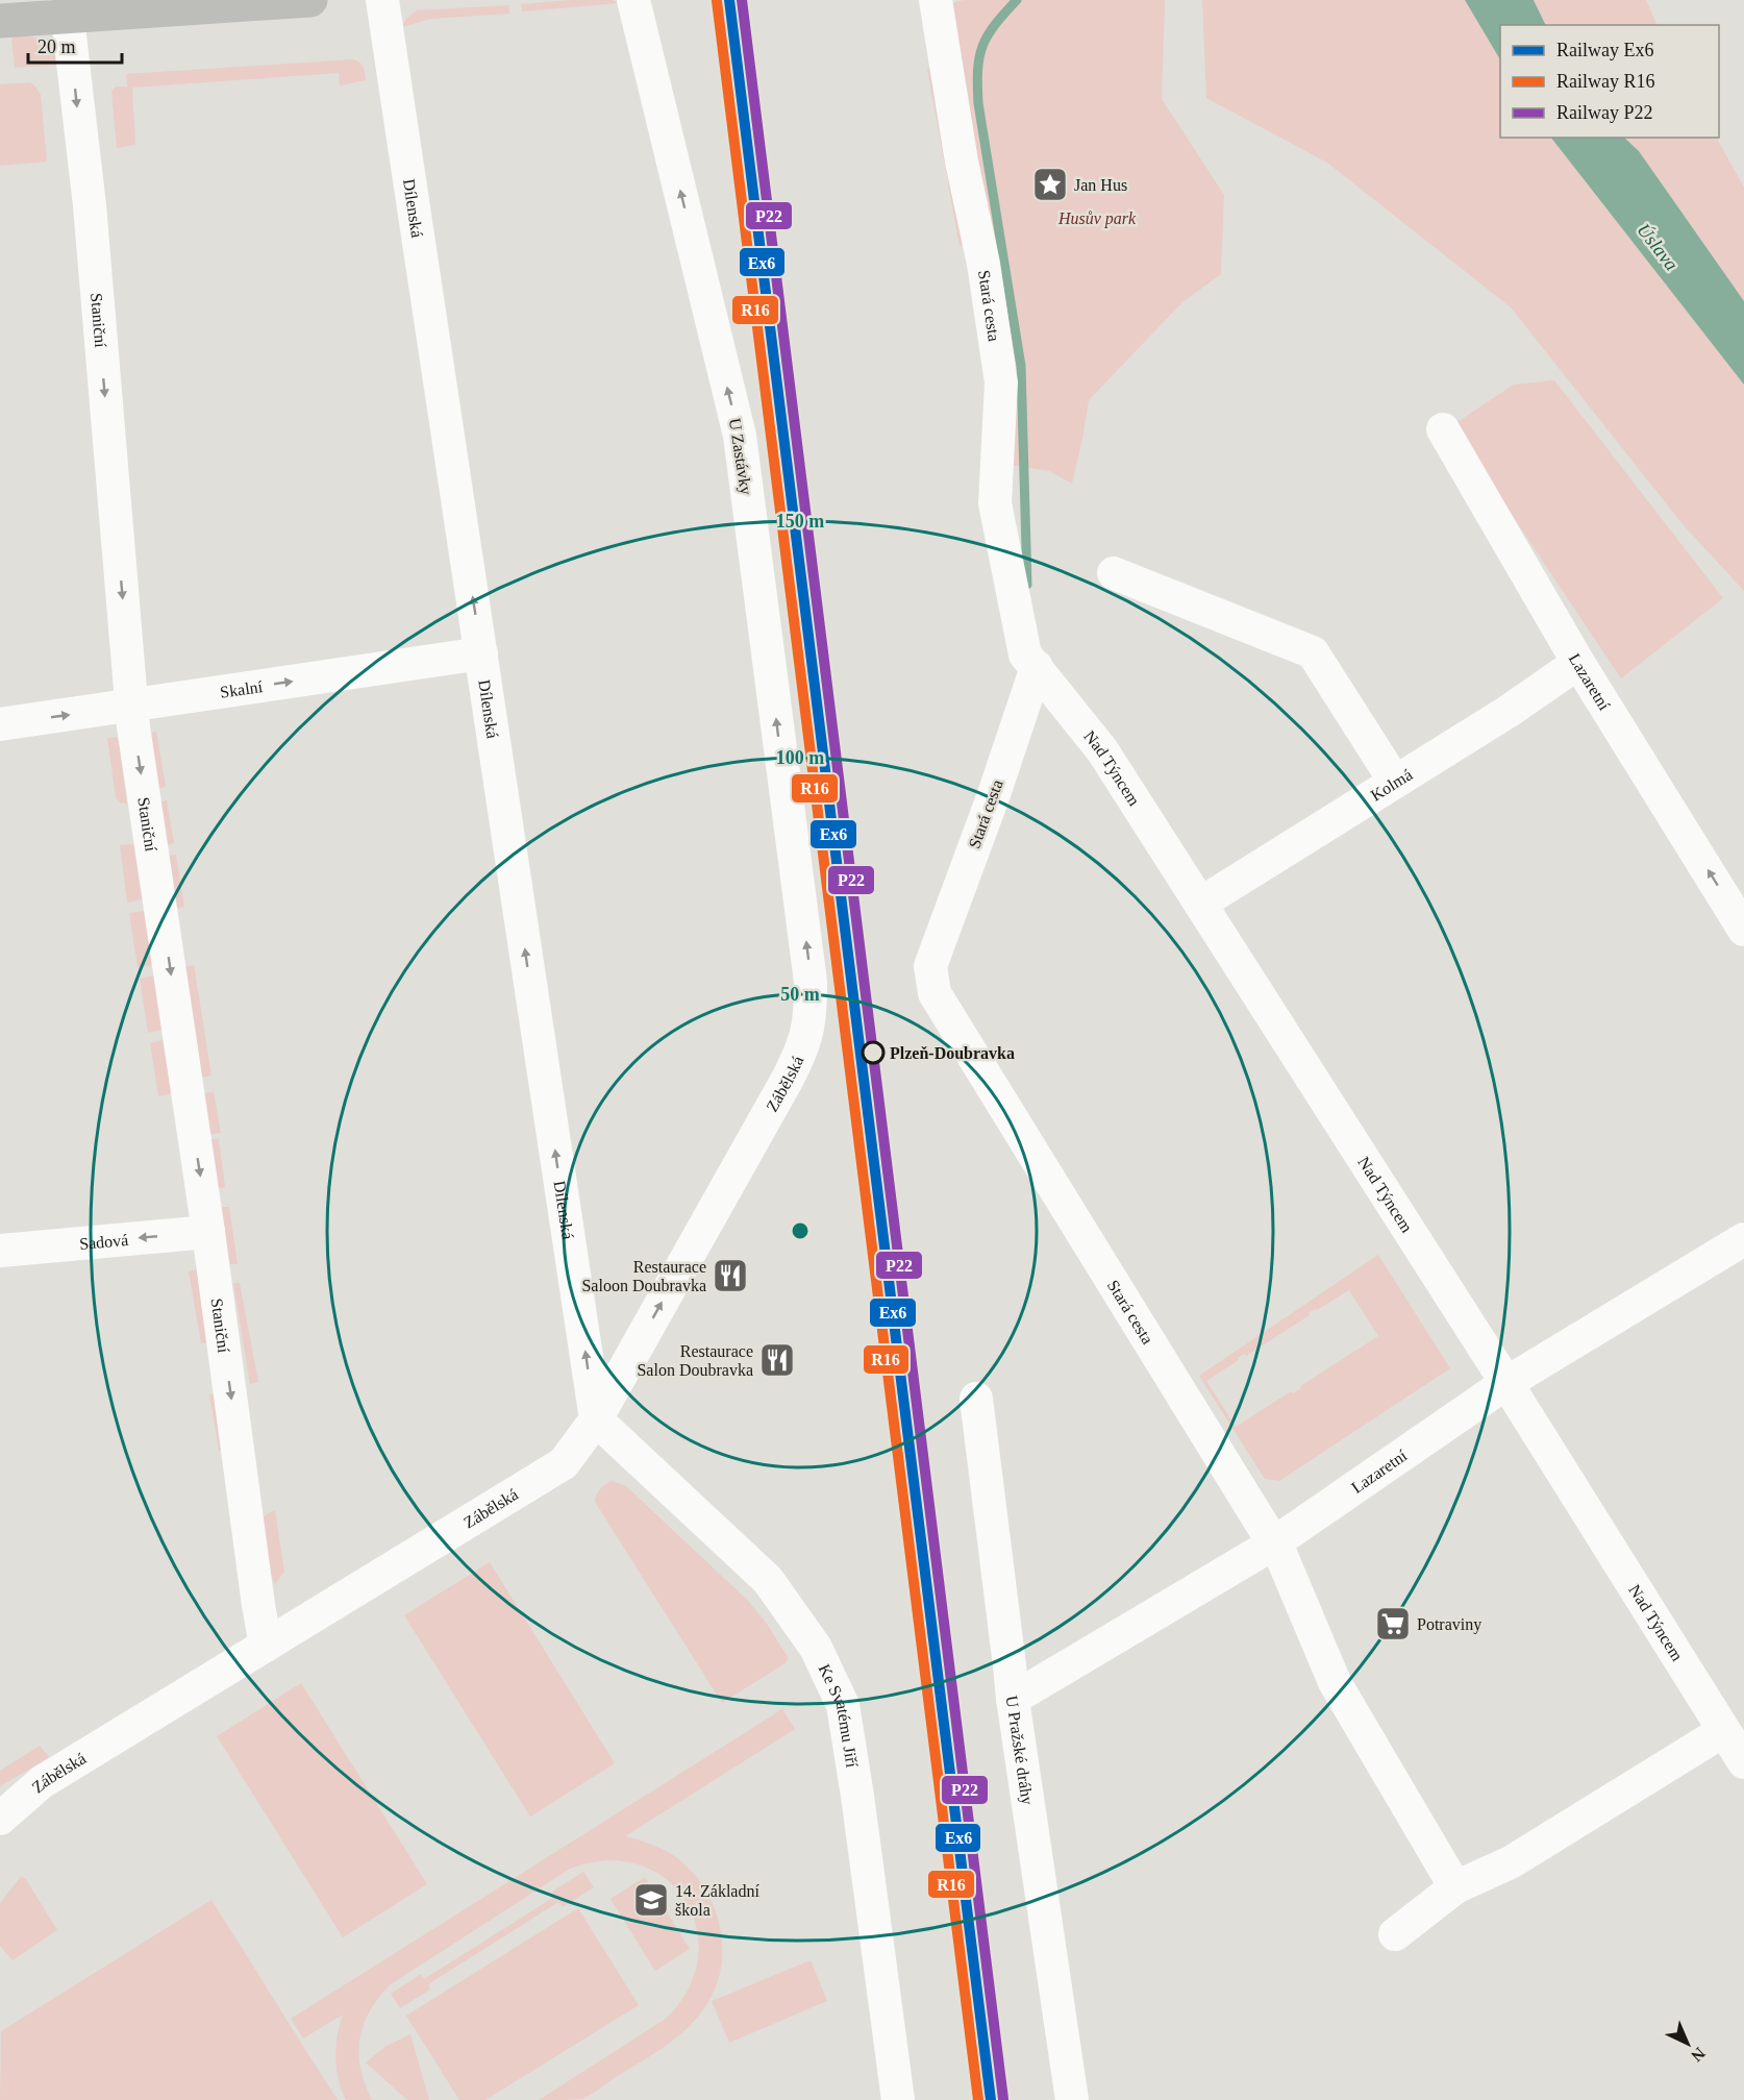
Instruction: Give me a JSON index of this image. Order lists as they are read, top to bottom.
{
  "streets": {
    "street": [
      "Dílenská",
      "Stará cesta",
      "Staniční",
      "U Zastávky",
      "Lazaretní",
      "Skalní",
      "Nad Týncem",
      "Kolmá",
      "Zábělská",
      "Sadová",
      "Ke Svatému Jiří",
      "U Pražské dráhy"
    ]
  },
  "crossings": [
    ["Dílenská", "Skalní"],
    ["Dílenská", "Zábělská"],
    ["Dílenská", "Ke Svatému Jiří"],
    ["Stará cesta", "Lazaretní"],
    ["Stará cesta", "Nad Týncem"],
    ["Staniční", "Skalní"],
    ["Staniční", "Zábělská"],
    ["Staniční", "Sadová"],
    ["U Zastávky", "Zábělská"],
    ["Lazaretní", "Nad Týncem"],
    ["Lazaretní", "Kolmá"],
    ["Lazaretní", "U Pražské dráhy"],
    ["Nad Týncem", "Kolmá"],
    ["Zábělská", "Ke Svatému Jiří"]
  ],
  "one_way": [
    "Dílenská",
    "Staniční",
    "U Zastávky",
    "Skalní",
    "Zábělská",
    "Sadová"
  ],
  "water": ["Úslava"],
  "parks": ["Husův park"],
  "places": {
    "place": ["Jan Hus"],
    "other": ["Plzeň-Doubravka"],
    "restaurant": ["Restaurace Saloon Doubravka", "Restaurace Salon Doubravka"],
    "supermarket": ["Potraviny"],
    "school or university": ["14. Základní škola"]
  },
  "lines": ["rail line Ex6", "rail line P22", "rail line R16"],
  "legend": ["Railway Ex6", "Railway R16", "Railway P22"],
  "scale_bar": "20 m",
  "north": "bottom right",
  "rings": ["150 m", "100 m", "50 m"]
}
